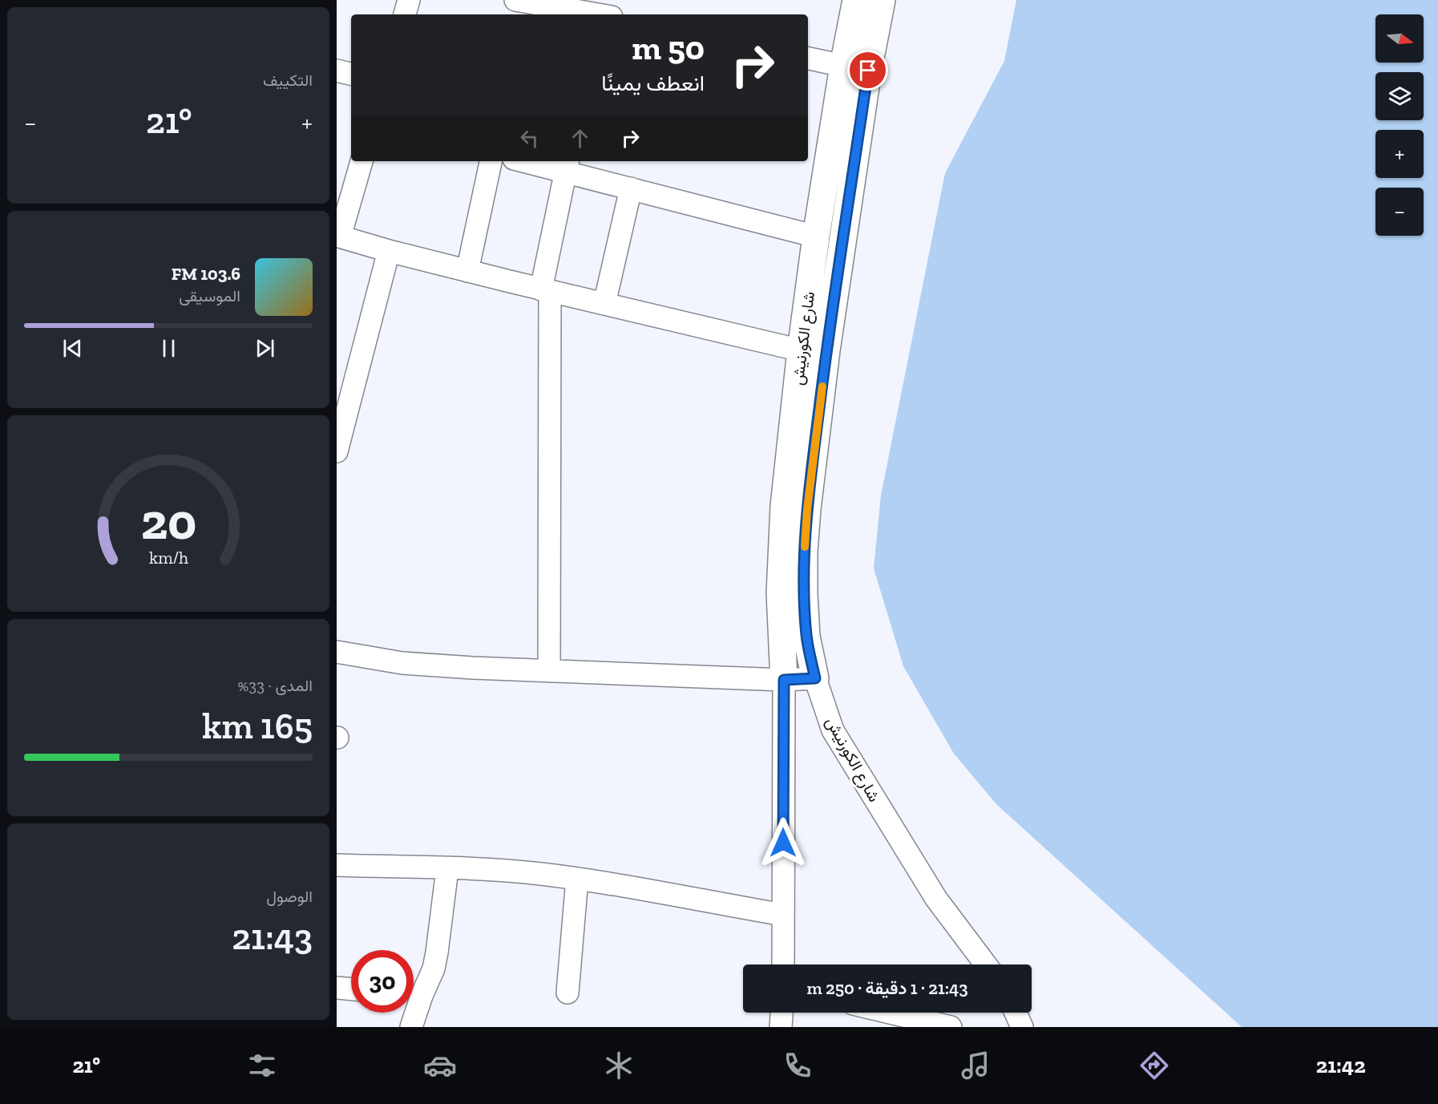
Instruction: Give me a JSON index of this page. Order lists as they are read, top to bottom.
{
  "streets": {
    "street": ["شارع الكورنيش"]
  },
  "north": "right",
  "page": {
    "tile": [
      "التكييف",
      ["المدى · 33%", "165 km"],
      ["الوصول", "21:43"]
    ],
    "map_buttons": ["+", "−"],
    "turn": ["50 m", "انعطف يمينًا"],
    "heat": ["−", "21°", "+"],
    "song": ["103.6 FM", "الموسيقى"],
    "limit": "30",
    "trip": "21:43 · 1 دقيقة · 250 m",
    "tabs": ["21:42", "21°"],
    "gauge": ["20", "km/h"]
  }
}
